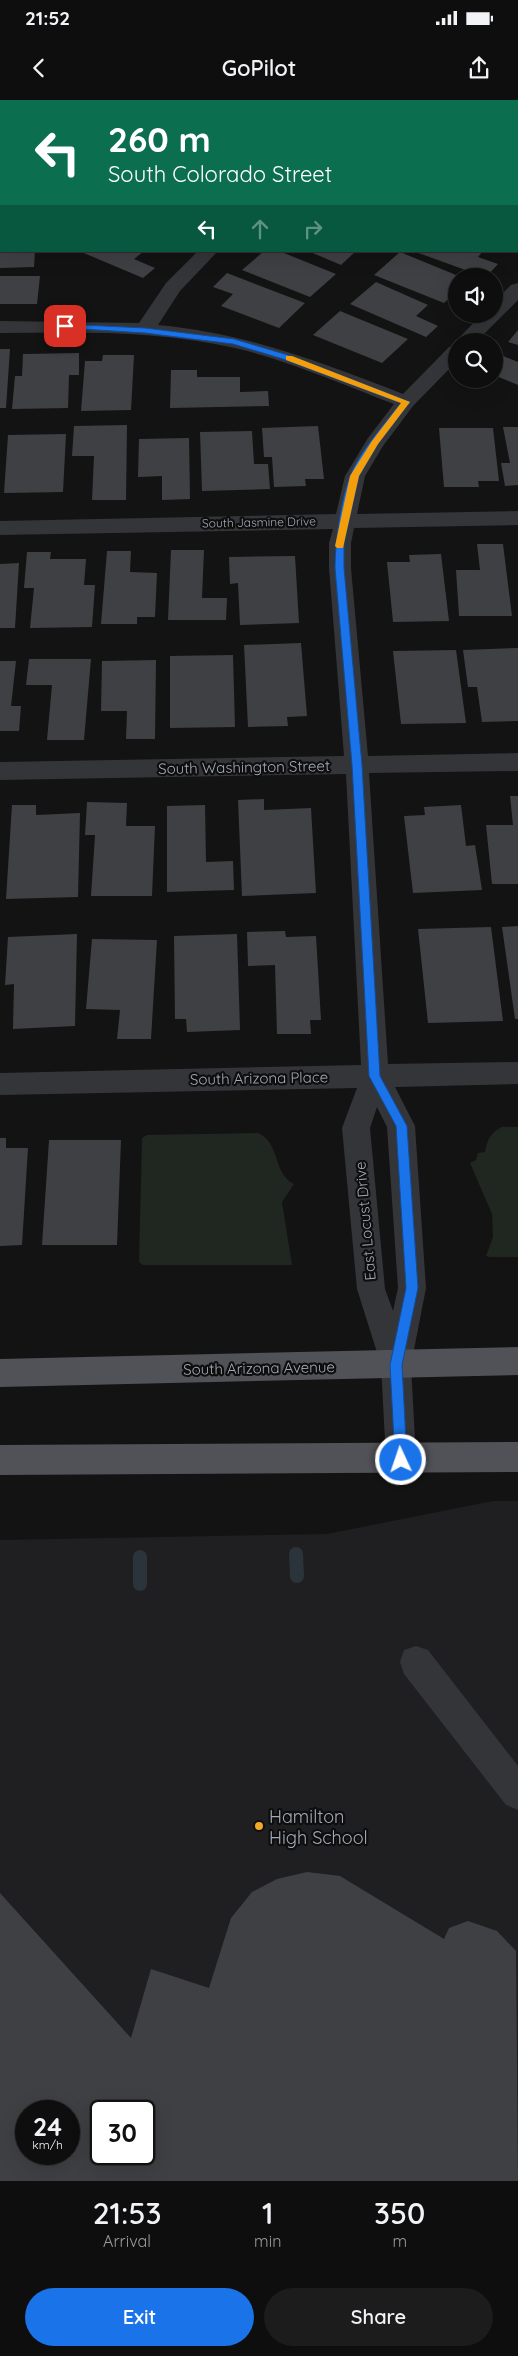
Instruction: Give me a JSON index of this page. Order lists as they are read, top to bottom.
{
  "streets": {
    "main road": ["South Arizona Avenue"],
    "street": [
      "South Jasmine Drive",
      "South Washington Street",
      "South Arizona Place",
      "East Locust Drive"
    ]
  },
  "crossings": [
    ["South Jasmine Drive", "East Locust Drive"],
    ["South Washington Street", "East Locust Drive"],
    ["South Arizona Place", "East Locust Drive"],
    ["East Locust Drive", "South Arizona Avenue"]
  ],
  "places": ["Hamilton High School"],
  "page": {
    "status": "21:52",
    "header": "GoPilot",
    "turn": ["260 m", "South Colorado Street"],
    "speed": "24 km/h",
    "limit": "30",
    "eta": [
      "21:53",
      "Arrival",
      "1",
      "min",
      "350",
      "m"
    ],
    "buttons": ["Exit", "Share"]
  }
}
